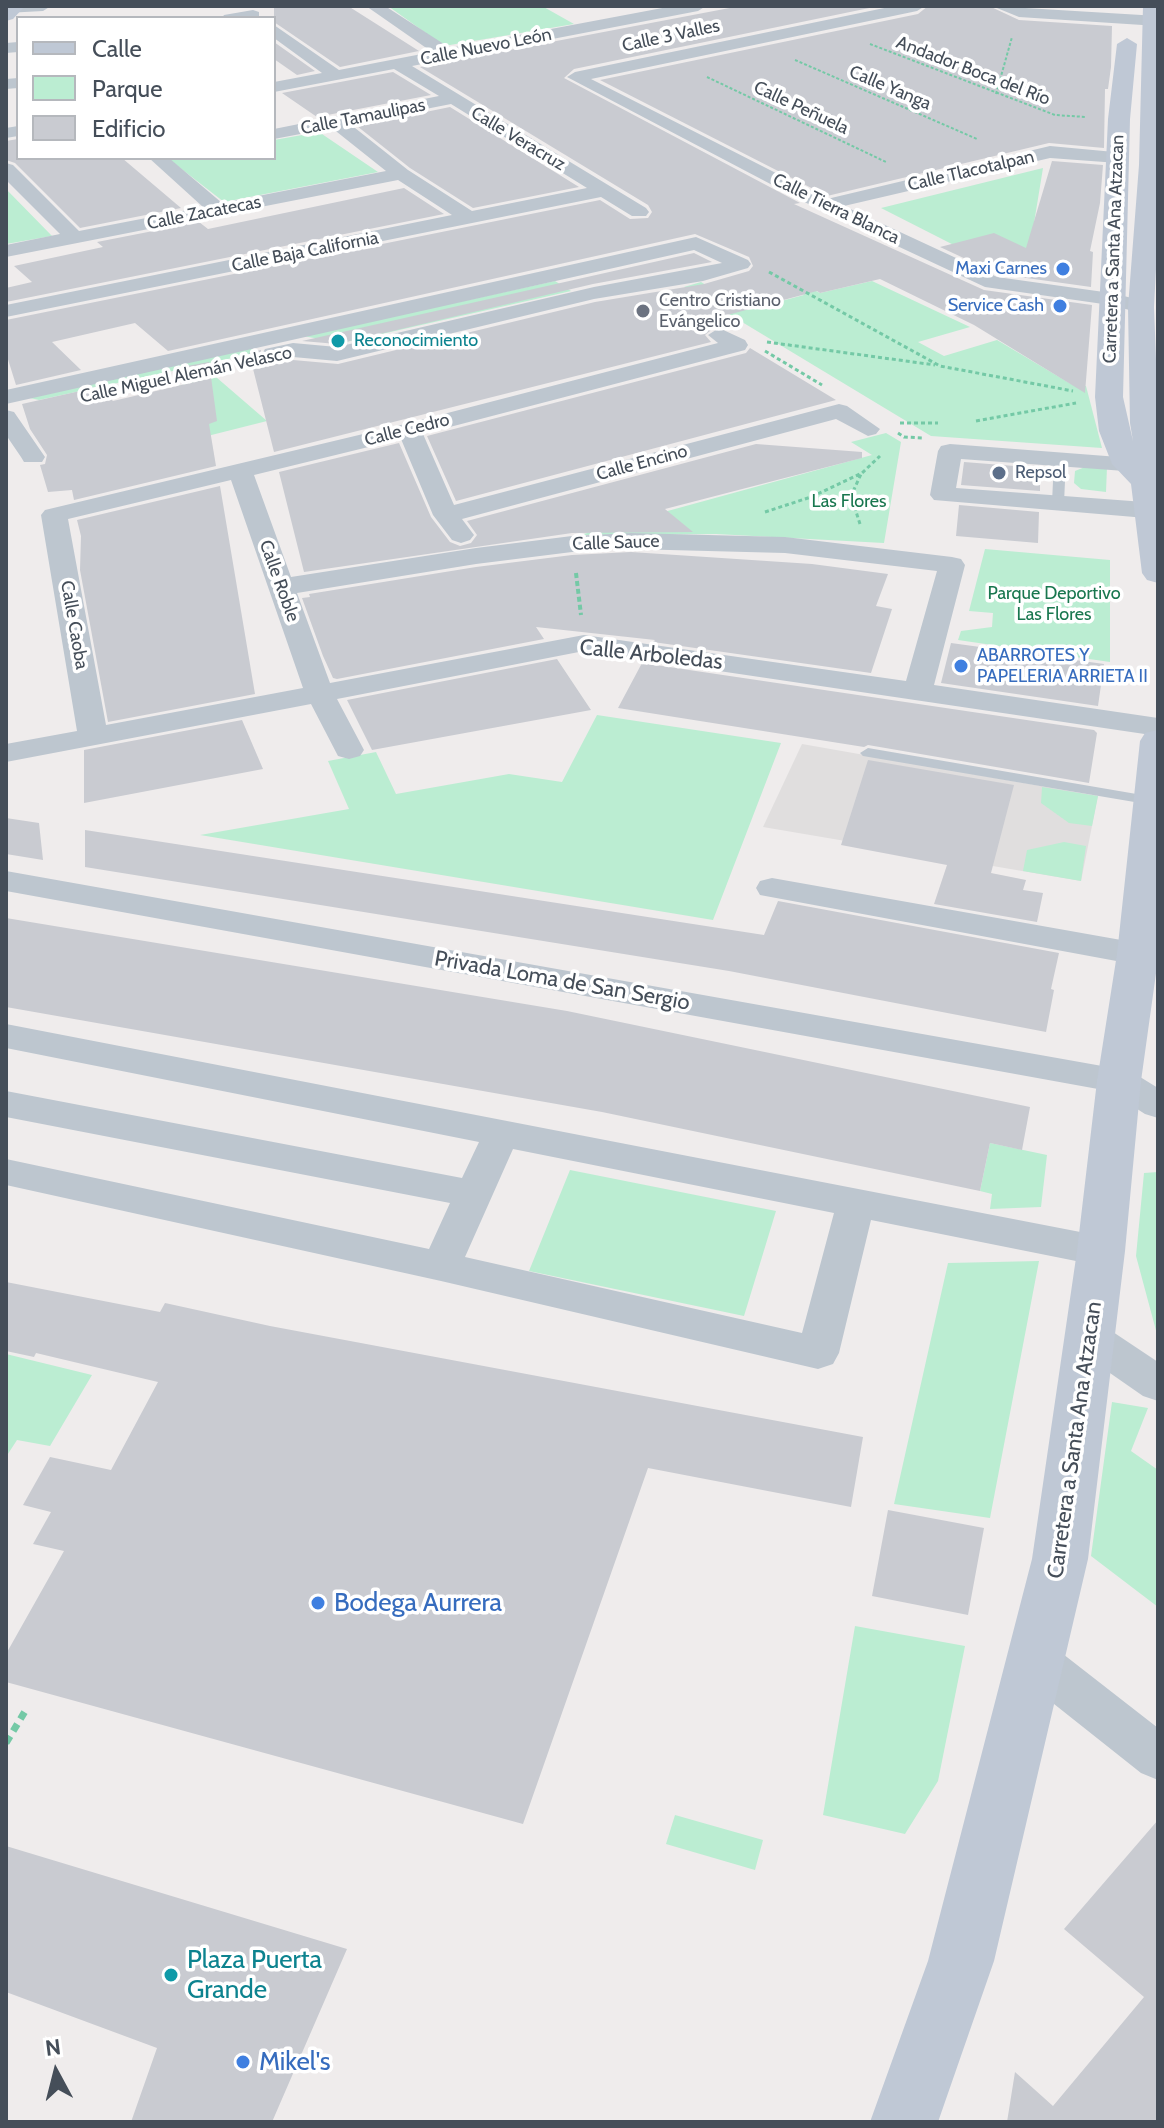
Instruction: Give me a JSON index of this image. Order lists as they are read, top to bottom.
{
  "streets": {
    "street": [
      "Calle 3 Valles",
      "Calle Nuevo León",
      "Calle Tamaulipas",
      "Calle Veracruz",
      "Calle Tlacotalpan",
      "Calle Tierra Blanca",
      "Calle Zacatecas",
      "Carretera a Santa Ana Atzacan",
      "Calle Baja California",
      "Calle Miguel Alemán Velasco",
      "Calle Cedro",
      "Calle Encino",
      "Calle Sauce",
      "Calle Roble",
      "Calle Caoba",
      "Calle Arboledas",
      "Privada Loma de San Sergio"
    ],
    "path": ["Andador Boca del Río", "Calle Yanga", "Calle Peñuela"]
  },
  "crossings": [
    ["Calle 3 Valles", "Andador Boca del Río"],
    ["Calle 3 Valles", "Calle Yanga"],
    ["Calle 3 Valles", "Calle Peñuela"],
    ["Calle 3 Valles", "Calle Tierra Blanca"],
    ["Calle Nuevo León", "Calle Veracruz"],
    ["Andador Boca del Río", "Carretera a Santa Ana Atzacan"],
    ["Calle Yanga", "Calle Tlacotalpan"],
    ["Calle Peñuela", "Calle Tlacotalpan"],
    ["Calle Tamaulipas", "Calle Veracruz"],
    ["Calle Veracruz", "Calle Baja California"],
    ["Calle Tlacotalpan", "Calle Tierra Blanca"],
    ["Calle Tlacotalpan", "Carretera a Santa Ana Atzacan"],
    ["Calle Tierra Blanca", "Carretera a Santa Ana Atzacan"],
    ["Carretera a Santa Ana Atzacan", "Privada Loma de San Sergio"],
    ["Calle Cedro", "Calle Roble"],
    ["Calle Cedro", "Calle Caoba"],
    ["Calle Sauce", "Calle Roble"],
    ["Calle Sauce", "Calle Arboledas"],
    ["Calle Roble", "Calle Arboledas"],
    ["Calle Caoba", "Calle Arboledas"]
  ],
  "parks": ["Las Flores", "Parque Deportivo Las Flores"],
  "places": [
    "Maxi Carnes",
    "Service Cash",
    "Centro Cristiano Evángelico",
    "Reconocimiento",
    "Repsol",
    "ABARROTES Y PAPELERIA ARRIETA II",
    "Bodega Aurrera",
    "Plaza Puerta Grande",
    "Mikel's"
  ],
  "legend": ["Calle", "Parque", "Edificio"],
  "north": "top"
}
